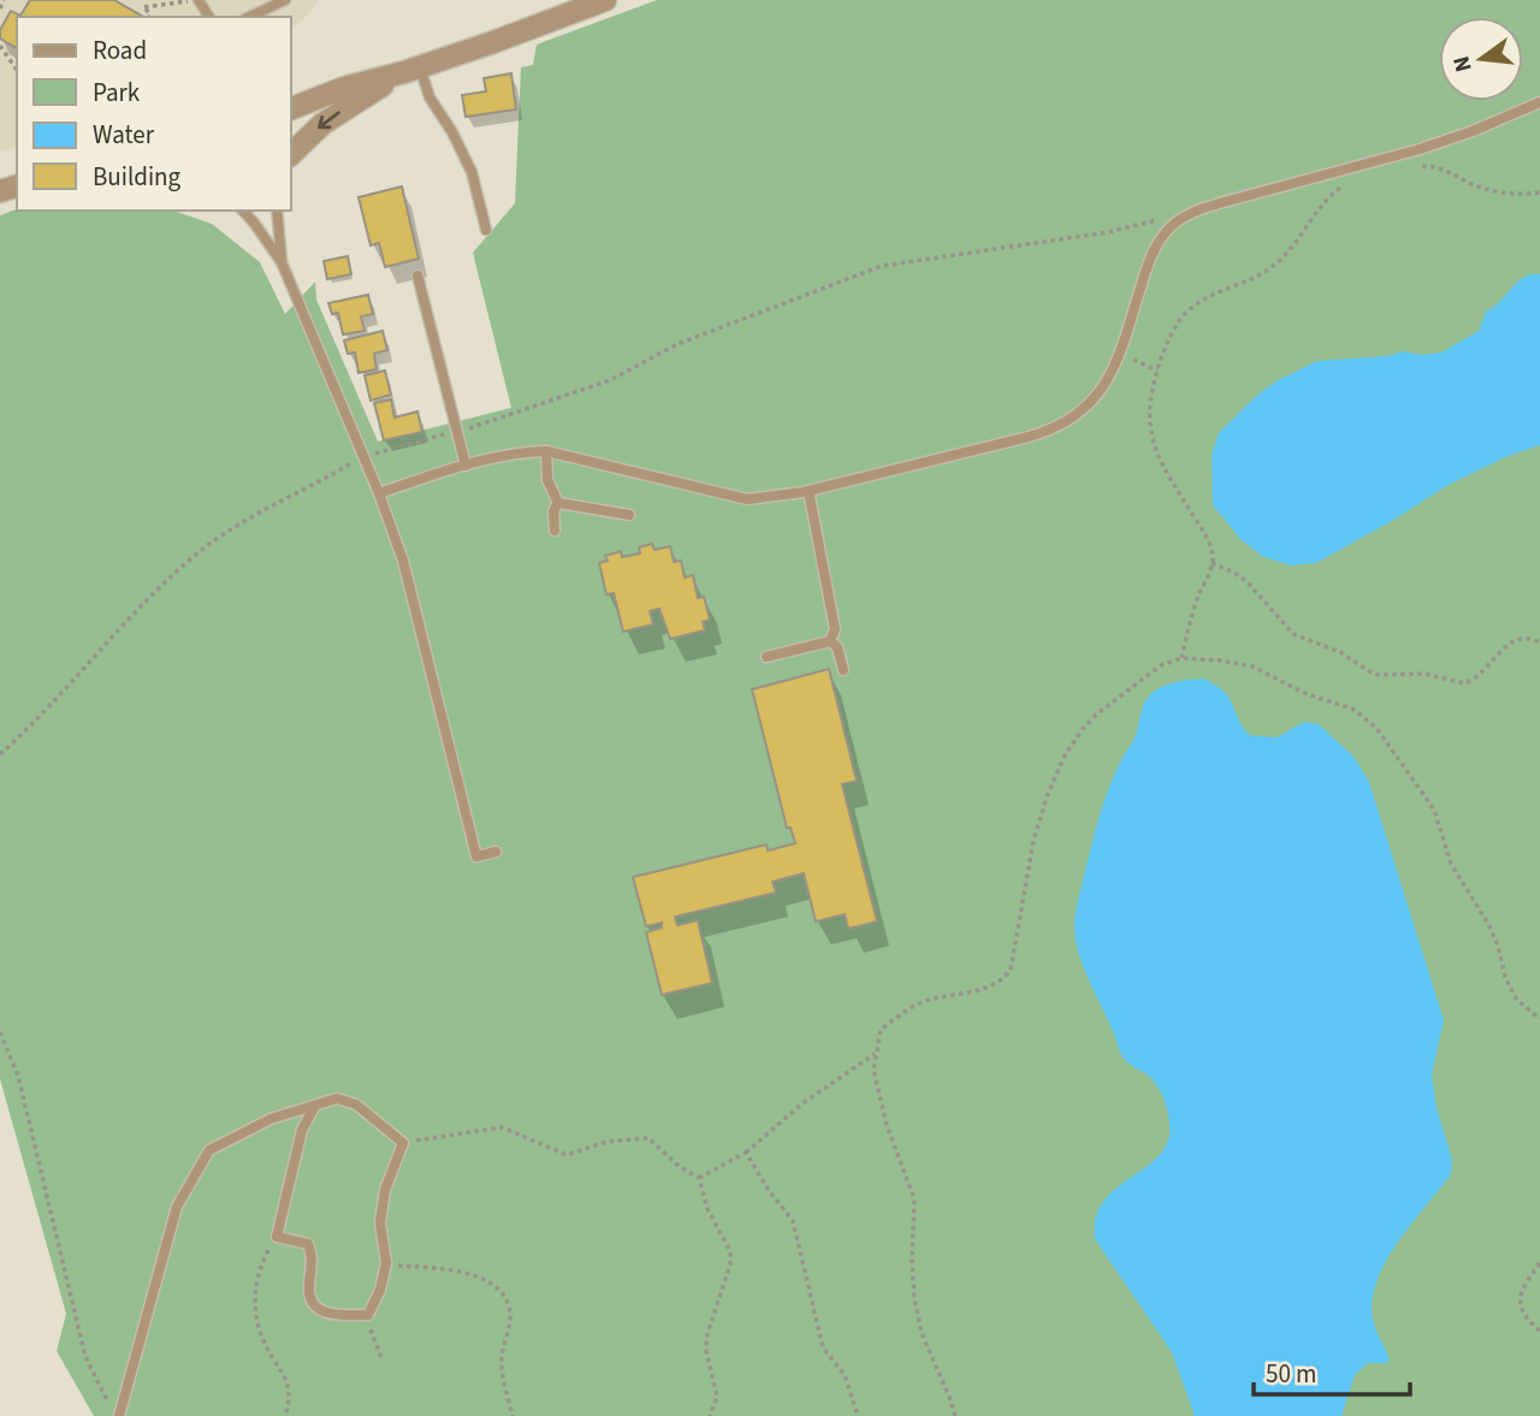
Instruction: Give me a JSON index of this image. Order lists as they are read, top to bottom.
{
  "legend": [
    "Road",
    "Park",
    "Water",
    "Building"
  ],
  "scale_bar": "50 m",
  "north": "left"
}
